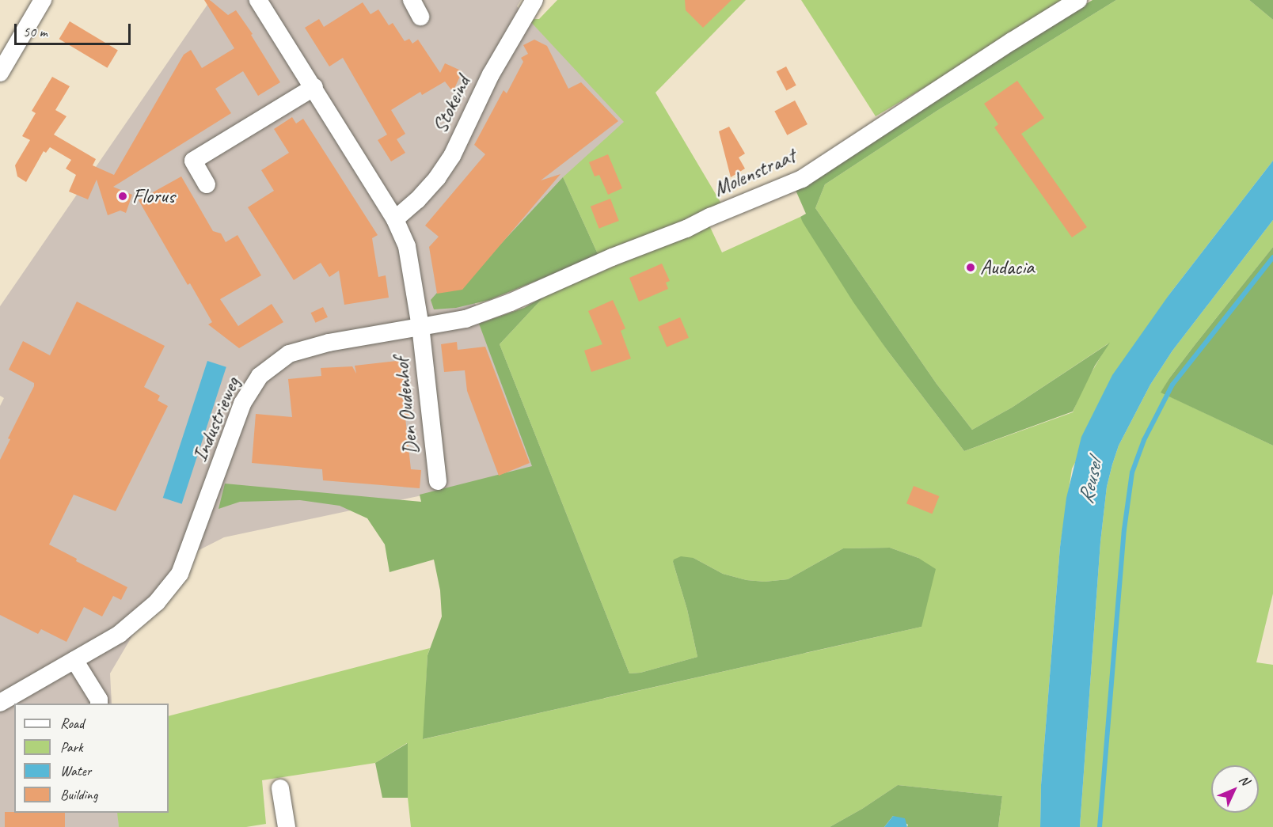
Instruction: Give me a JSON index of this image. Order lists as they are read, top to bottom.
{
  "streets": {
    "street": [
      "Stokeind",
      "Molenstraat",
      "Den Oudenhof",
      "Industrieweg"
    ]
  },
  "crossings": [
    ["Molenstraat", "Den Oudenhof"],
    ["Molenstraat", "Industrieweg"],
    ["Den Oudenhof", "Industrieweg"]
  ],
  "water": ["Reusel"],
  "places": ["Florus", "Audacia"],
  "legend": [
    "Road",
    "Park",
    "Water",
    "Building"
  ],
  "scale_bar": "50 m",
  "north": "top right"
}
